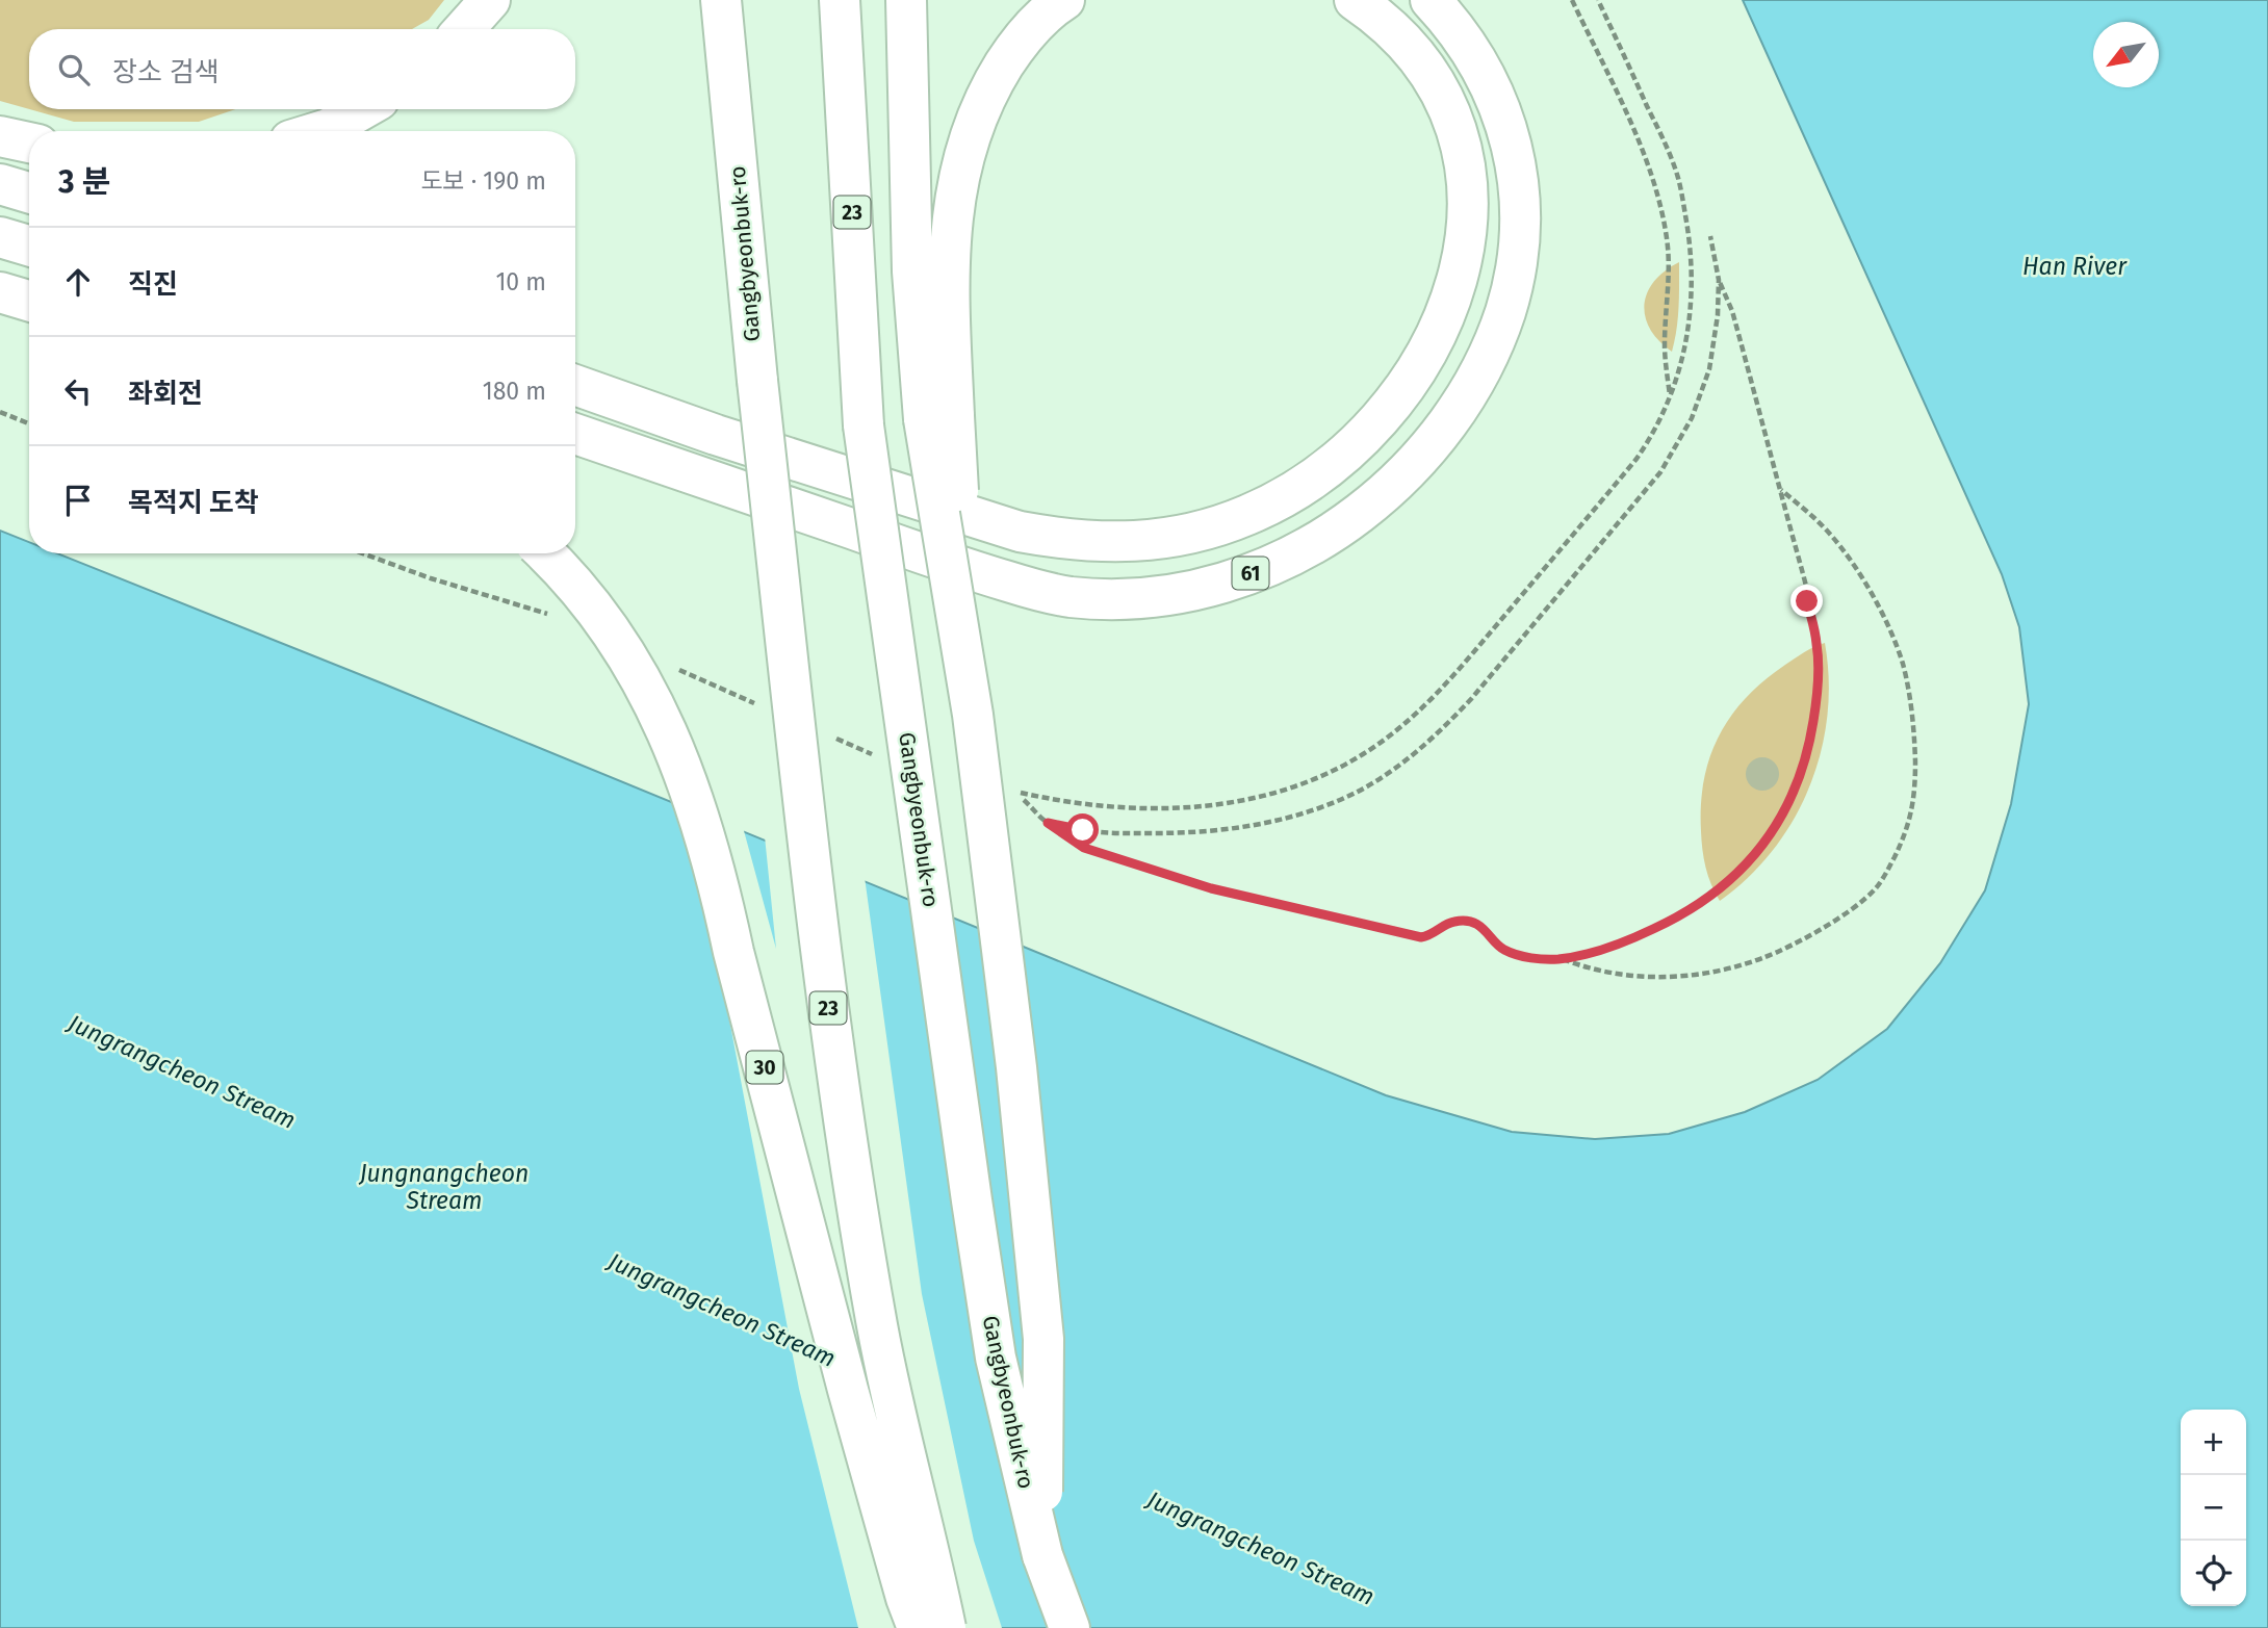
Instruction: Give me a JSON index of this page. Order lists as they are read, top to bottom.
{
  "streets": {
    "highway": [
      "23",
      "Gangbyeonbuk-ro",
      "61",
      "30"
    ]
  },
  "water": ["Han River", "Jungrangcheon Stream", "Jungnangcheon Stream"],
  "north": "bottom left",
  "page": {
    "search": "장소 검색",
    "heading": ["3 분", "도보 · 190 m"],
    "list": [
      ["직진", "10 m"],
      ["좌회전", "180 m"],
      "목적지 도착"
    ],
    "map_buttons": ["+", "−"]
  }
}
